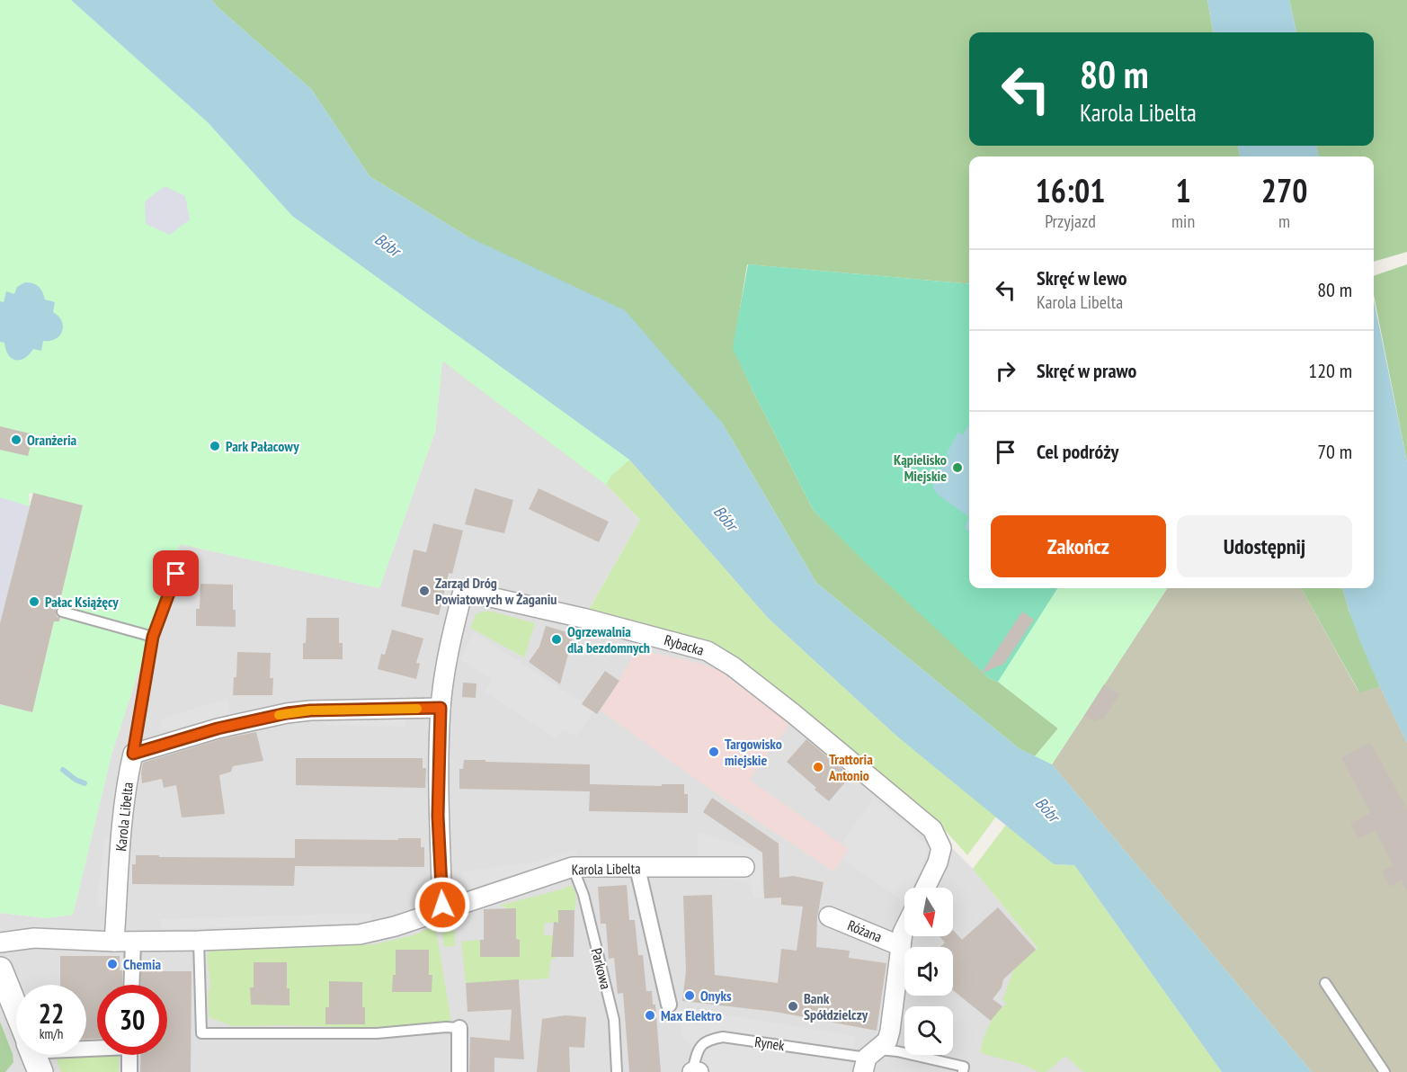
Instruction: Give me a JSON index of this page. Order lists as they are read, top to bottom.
{
  "streets": {
    "street": ["Rybacka", "Karola Libelta", "Różana"],
    "lane": ["Parkowa", "Rynek"]
  },
  "crossings": [
    ["Karola Libelta", "Parkowa"]
  ],
  "water": ["Bóbr"],
  "places": [
    "Oranżeria",
    "Park Pałacowy",
    "Kąpielisko Miejskie",
    "Zarząd Dróg Powiatowych w Żaganiu",
    "Pałac Książęcy",
    "Ogrzewalnia dla bezdomnych",
    "Targowisko miejskie",
    "Trattoria Antonio",
    "Chemia",
    "Onyks",
    "Bank Spółdzielczy",
    "Max Elektro"
  ],
  "north": "bottom",
  "page": {
    "turn": ["80 m", "Karola Libelta"],
    "eta": [
      "16:01",
      "Przyjazd",
      "1",
      "min",
      "270",
      "m"
    ],
    "list": [
      {
        "name": "Skręć w lewo",
        "note": "Karola Libelta",
        "value": "80 m"
      },
      {
        "name": "Skręć w prawo",
        "value": "120 m"
      },
      {
        "name": "Cel podróży",
        "value": "70 m"
      }
    ],
    "buttons": ["Zakończ", "Udostępnij"],
    "speed": "22 km/h",
    "limit": "30"
  }
}
